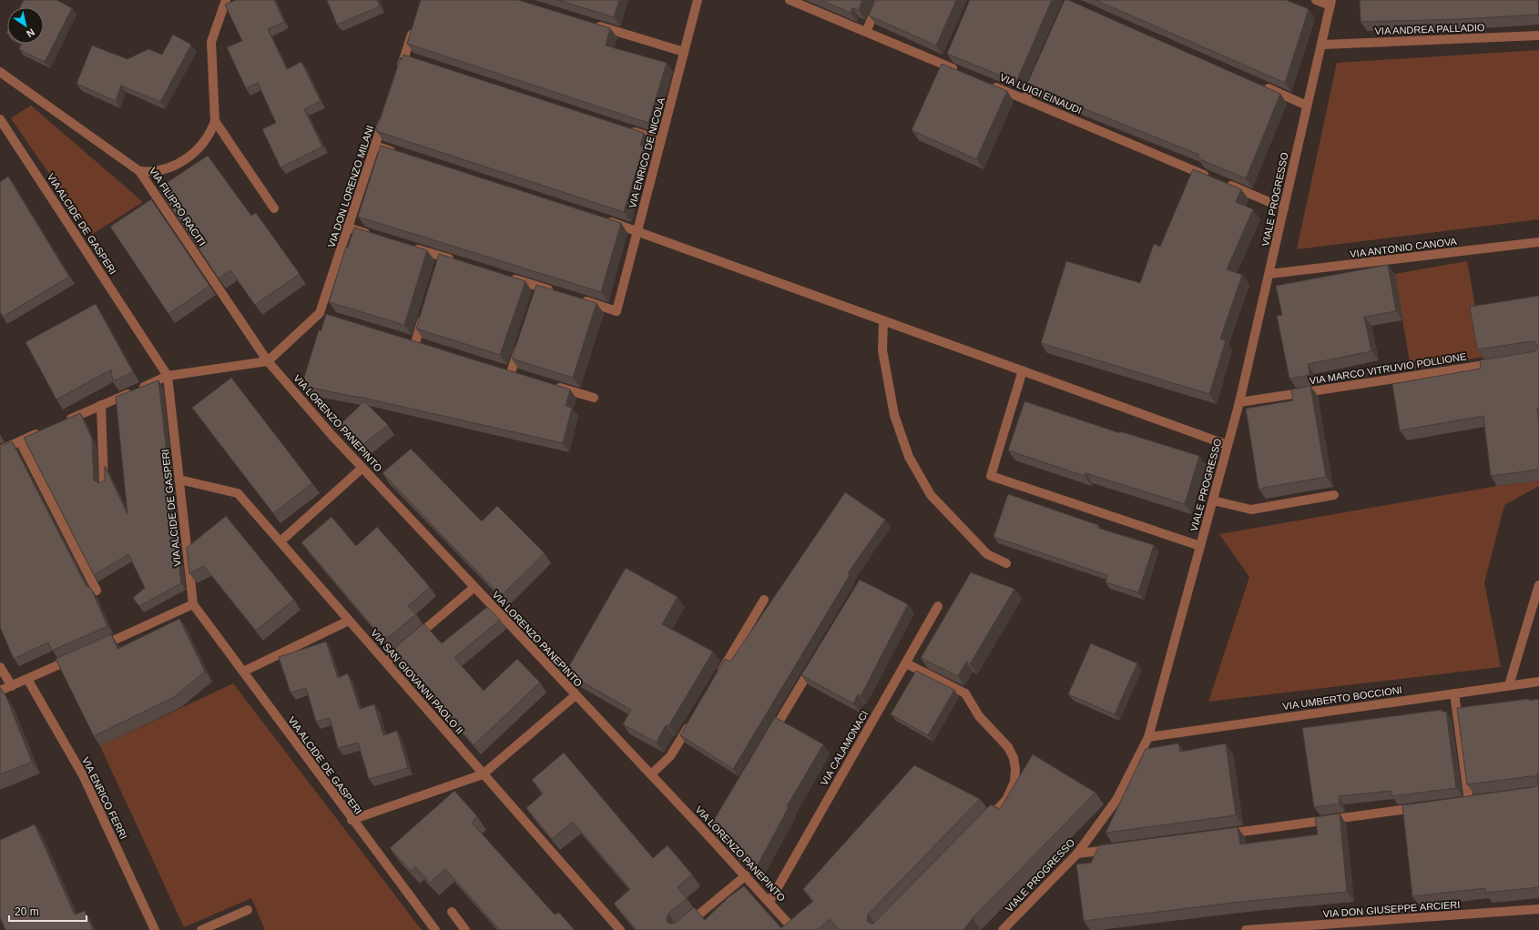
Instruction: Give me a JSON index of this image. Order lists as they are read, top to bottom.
{
  "streets": {
    "street": [
      "VIA ANDREA PALLADIO",
      "VIA LUIGI EINAUDI",
      "VIA ENRICO DE NICOLA",
      "VIA DON LORENZO MILANI",
      "VIALE PROGRESSO",
      "VIA FILIPPO RACITI",
      "VIA ALCIDE DE GASPERI",
      "VIA ANTONIO CANOVA",
      "VIA MARCO VITRUVIO POLLIONE",
      "VIA LORENZO PANEPINTO",
      "VIA SAN GIOVANNI PAOLO II",
      "VIA UMBERTO BOCCIONI",
      "VIA CALAMONACI",
      "VIA ENRICO FERRI",
      "VIA DON GIUSEPPE ARCIERI"
    ]
  },
  "crossings": [
    ["VIA ANDREA PALLADIO", "VIALE PROGRESSO"],
    ["VIA DON LORENZO MILANI", "VIA FILIPPO RACITI"],
    ["VIA DON LORENZO MILANI", "VIA LORENZO PANEPINTO"],
    ["VIALE PROGRESSO", "VIA ANTONIO CANOVA"],
    ["VIALE PROGRESSO", "VIA MARCO VITRUVIO POLLIONE"],
    ["VIALE PROGRESSO", "VIA UMBERTO BOCCIONI"],
    ["VIA FILIPPO RACITI", "VIA LORENZO PANEPINTO"],
    ["VIA ALCIDE DE GASPERI", "VIA SAN GIOVANNI PAOLO II"],
    ["VIA LORENZO PANEPINTO", "VIA CALAMONACI"]
  ],
  "scale_bar": "20 m",
  "north": "bottom right"
}
